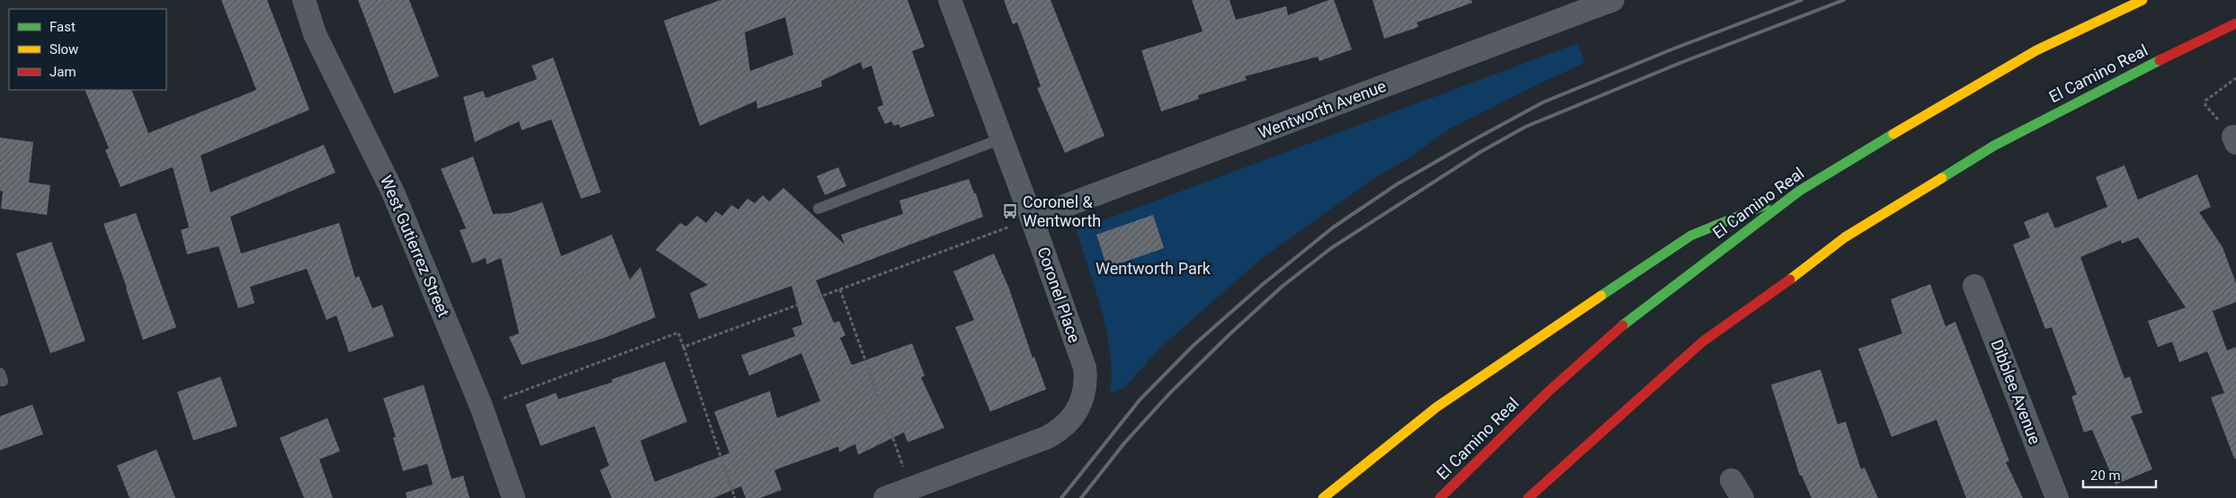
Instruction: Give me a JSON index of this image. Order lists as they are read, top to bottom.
{
  "streets": {
    "highway": ["El Camino Real"],
    "street": [
      "Wentworth Avenue",
      "West Gutierrez Street",
      "Coronel Place",
      "Dibblee Avenue"
    ]
  },
  "crossings": [
    ["Wentworth Avenue", "Coronel Place"]
  ],
  "parks": ["Wentworth Park"],
  "places": {
    "bus stop": ["Coronel & Wentworth"]
  },
  "legend": ["Fast", "Slow", "Jam"],
  "scale_bar": "20 m"
}
